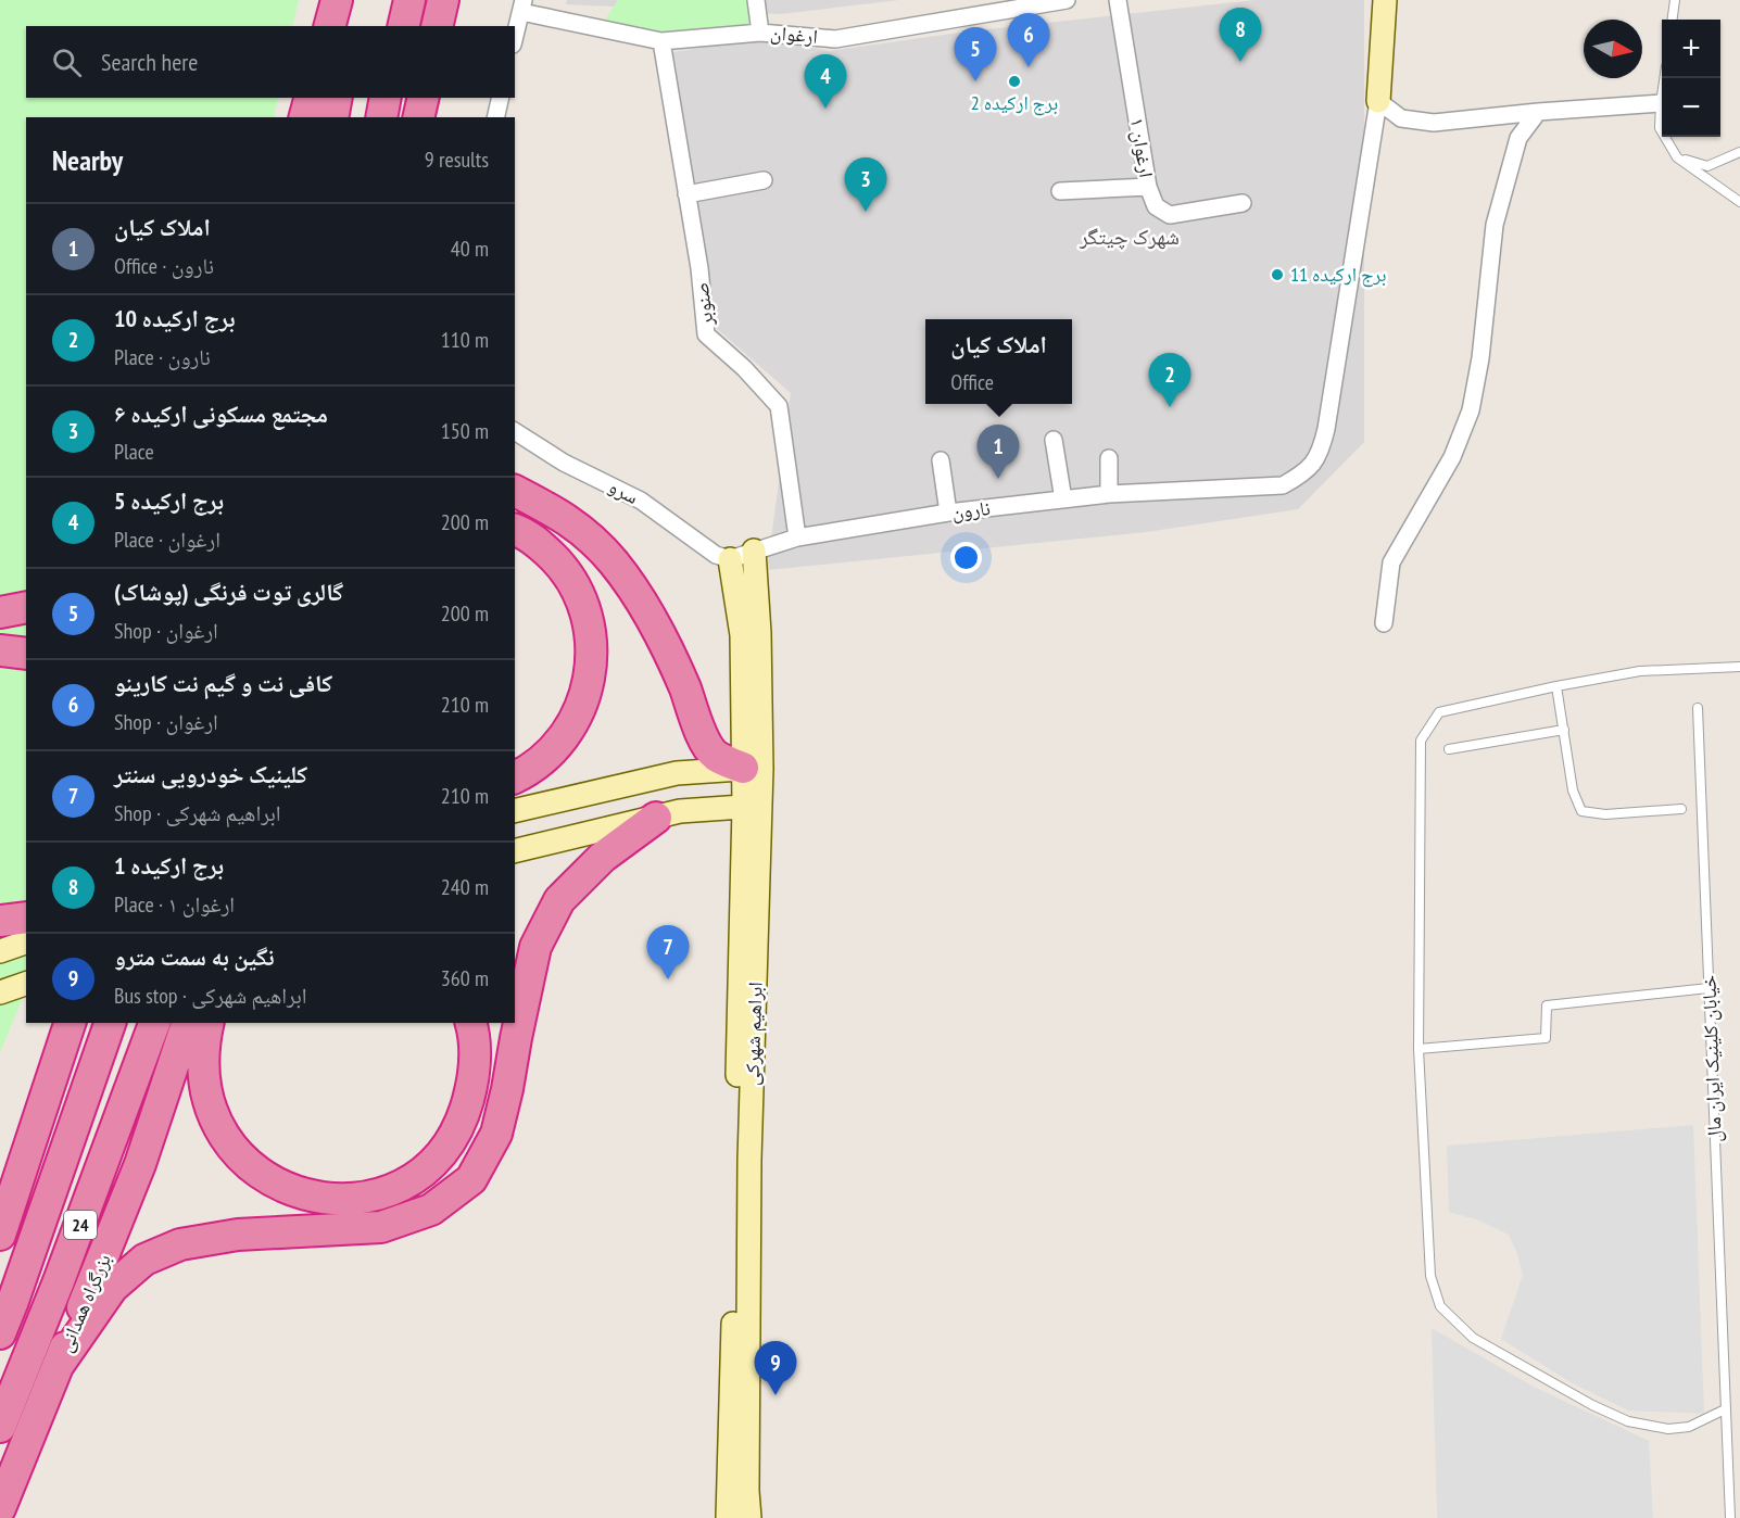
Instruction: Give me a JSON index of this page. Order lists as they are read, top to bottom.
{
  "streets": {
    "highway": ["24", "بزرگراه همدانی"],
    "main road": ["ابراهیم شهرکی"],
    "street": [
      "ارغوان",
      "ارغوان ۱",
      "صنوبر",
      "سرو",
      "نارون"
    ],
    "lane": ["خیابان کلینیک ایران مال"]
  },
  "crossings": [
    ["ارغوان", "صنوبر"],
    ["صنوبر", "نارون"],
    ["سرو", "نارون"],
    ["سرو", "ابراهیم شهرکی"],
    ["نارون", "ابراهیم شهرکی"]
  ],
  "districts": ["شهرک چیتگر"],
  "places": ["برج ارکیده 2", "برج ارکیده 11"],
  "north": "right",
  "page": {
    "pins": [
      "8",
      "6",
      "5",
      "4",
      "3",
      "2",
      "1",
      "7",
      "9"
    ],
    "map_buttons": ["+", "−"],
    "search": "Search here",
    "heading": ["Nearby", "9 results"],
    "list": [
      {
        "mark": "1",
        "name": "املاک کیان",
        "note": "Office · نارون",
        "value": "40 m"
      },
      {
        "mark": "2",
        "name": "برج ارکیده 10",
        "note": "Place · نارون",
        "value": "110 m"
      },
      {
        "mark": "3",
        "name": "مجتمع مسکونی ارکیده ۶",
        "note": "Place",
        "value": "150 m"
      },
      {
        "mark": "4",
        "name": "برج ارکیده 5",
        "note": "Place · ارغوان",
        "value": "200 m"
      },
      {
        "mark": "5",
        "name": "گالری توت فرنگی (پوشاک)",
        "note": "Shop · ارغوان",
        "value": "200 m"
      },
      {
        "mark": "6",
        "name": "کافی نت و گیم نت کارینو",
        "note": "Shop · ارغوان",
        "value": "210 m"
      },
      {
        "mark": "7",
        "name": "کلینیک خودرویی سنتر",
        "note": "Shop · ابراهیم شهرکی",
        "value": "210 m"
      },
      {
        "mark": "8",
        "name": "برج ارکیده 1",
        "note": "Place · ارغوان ۱",
        "value": "240 m"
      },
      {
        "mark": "9",
        "name": "نگین به سمت مترو",
        "note": "Bus stop · ابراهیم شهرکی",
        "value": "360 m"
      }
    ],
    "popup": ["املاک کیان", "Office"]
  }
}
